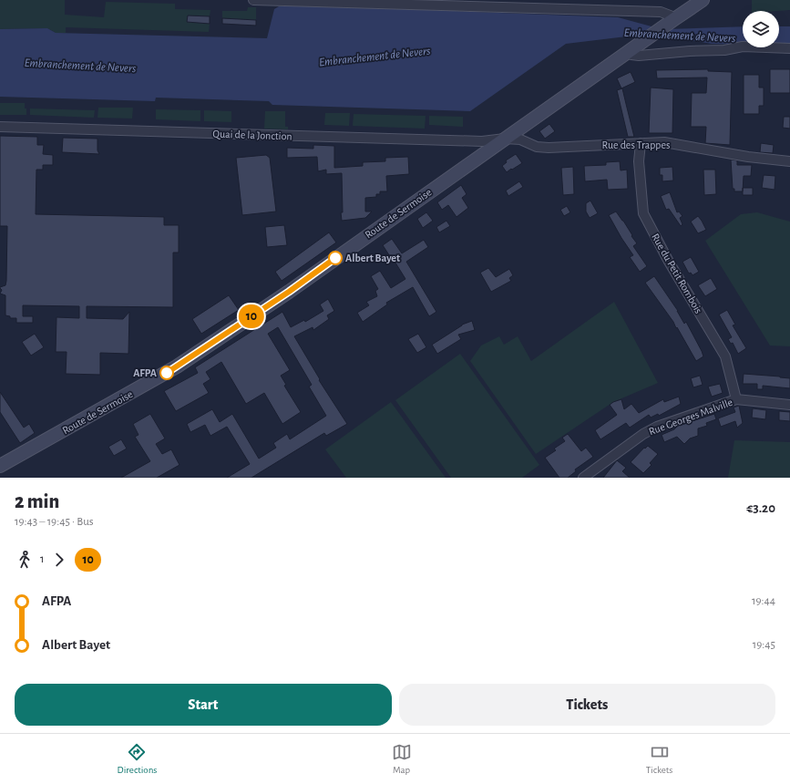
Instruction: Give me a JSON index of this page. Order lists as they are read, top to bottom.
{
  "streets": {
    "main road": ["Route de Sermoise"],
    "street": [
      "Quai de la Jonction",
      "Rue des Trappes",
      "Rue du Petit Rombois",
      "Rue Georges Malville"
    ]
  },
  "crossings": [
    ["Quai de la Jonction", "Rue des Trappes"],
    ["Quai de la Jonction", "Route de Sermoise"],
    ["Rue des Trappes", "Route de Sermoise"],
    ["Rue des Trappes", "Rue du Petit Rombois"],
    ["Rue du Petit Rombois", "Rue Georges Malville"]
  ],
  "water": ["Embranchement de Nevers"],
  "places": ["Albert Bayet", "AFPA"],
  "lines": ["bus line 10"],
  "page": {
    "on_map": "10",
    "heading": ["2 min", "19:43 – 19:45 · Bus", "€3.20"],
    "legs": ["1", "10"],
    "list": [
      {
        "name": "AFPA",
        "value": "19:44"
      },
      {
        "name": "Albert Bayet",
        "value": "19:45"
      }
    ],
    "buttons": ["Start", "Tickets"],
    "tabs": ["Directions", "Map", "Tickets"]
  }
}
